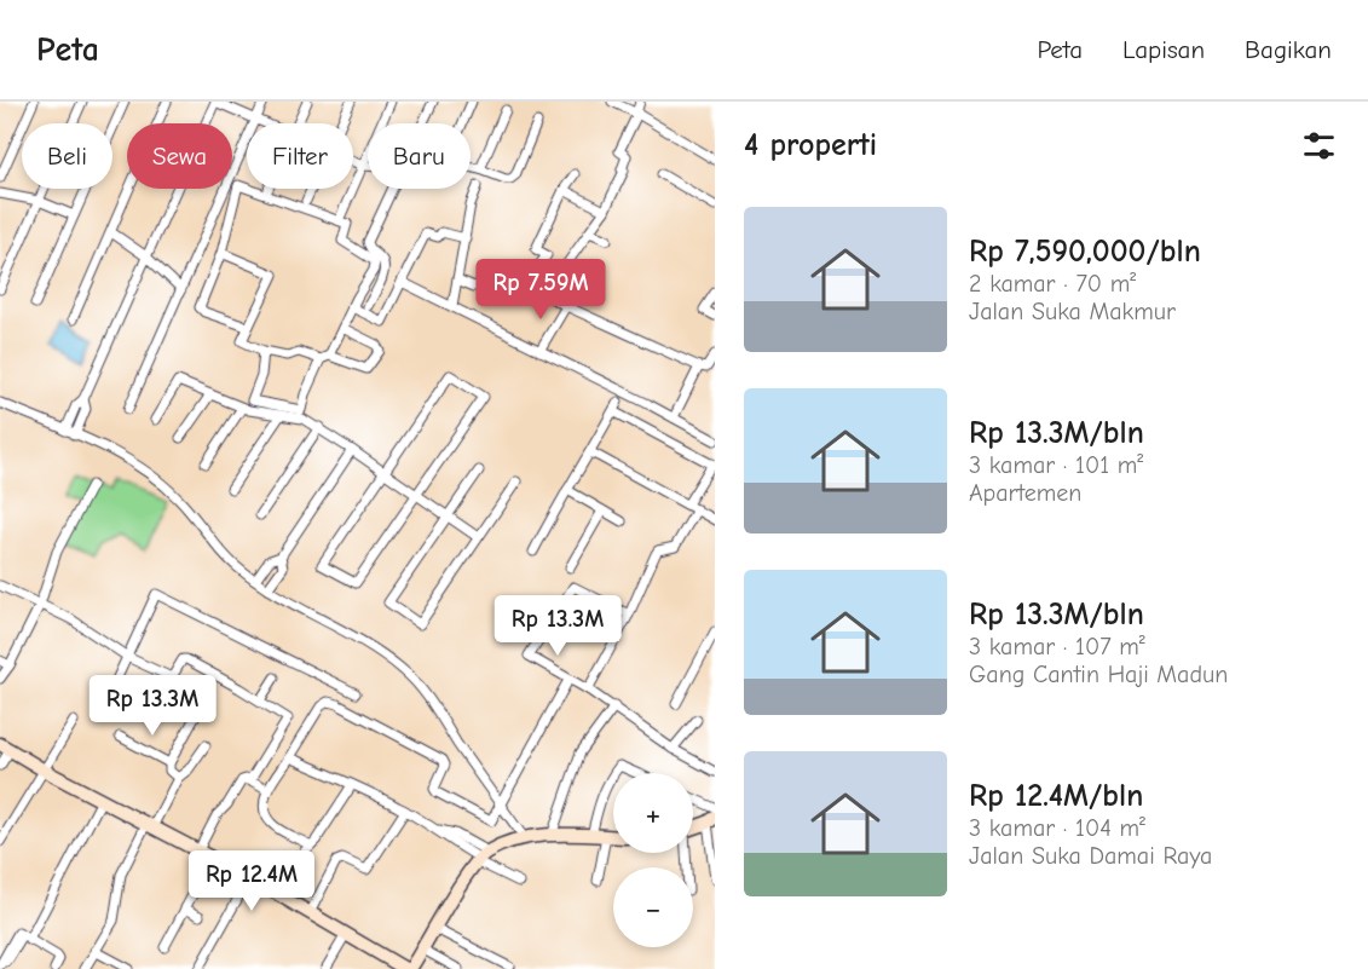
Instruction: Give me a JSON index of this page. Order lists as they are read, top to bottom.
{
  "page": {
    "header": "Peta",
    "nav": ["Peta", "Lapisan", "Bagikan"],
    "heading": "4 properti",
    "chip": [
      "Beli",
      "Sewa",
      "Filter",
      "Baru"
    ],
    "list": [
      {
        "name": "Rp 7,590,000/bln",
        "note": "2 kamar · 70 m² · Jalan Suka Makmur"
      },
      {
        "name": "Rp 13.3M/bln",
        "note": "3 kamar · 101 m² · Apartemen"
      },
      {
        "name": "Rp 13.3M/bln",
        "note": "3 kamar · 107 m² · Gang Cantin Haji Madun"
      },
      {
        "name": "Rp 12.4M/bln",
        "note": "3 kamar · 104 m² · Jalan Suka Damai Raya"
      }
    ],
    "price": [
      "Rp 7.59M",
      "Rp 13.3M",
      "Rp 13.3M",
      "Rp 12.4M"
    ],
    "map_buttons": ["+", "−"]
  }
}
